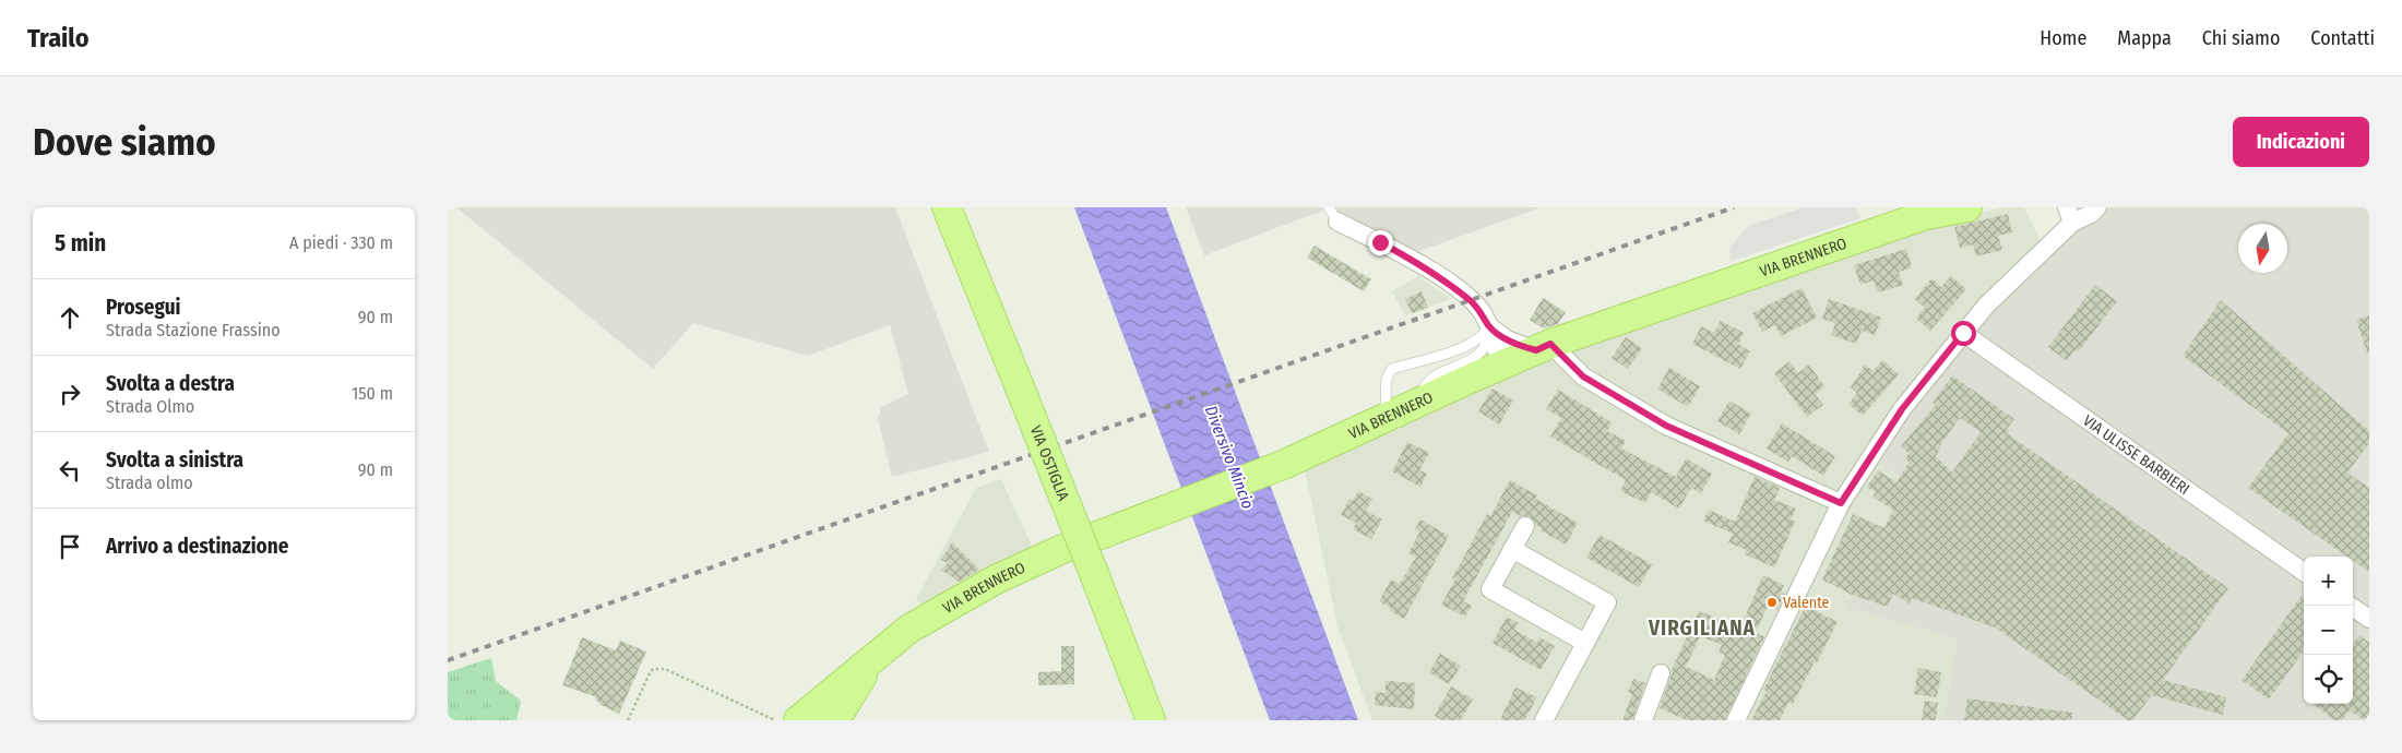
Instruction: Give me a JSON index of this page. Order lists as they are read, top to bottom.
{
  "streets": {
    "main road": ["VIA BRENNERO", "VIA OSTIGLIA"],
    "street": ["VIA ULISSE BARBIERI"]
  },
  "districts": ["VIRGILIANA"],
  "water": ["Diversivo Mincio"],
  "places": ["Valente"],
  "north": "bottom",
  "page": {
    "header": "Trailo",
    "nav": [
      "Home",
      "Mappa",
      "Chi siamo",
      "Contatti"
    ],
    "buttons": "Indicazioni",
    "title": "Dove siamo",
    "heading": ["5 min", "A piedi · 330 m"],
    "list": [
      ["Prosegui", "Strada Stazione Frassino", "90 m"],
      ["Svolta a destra", "Strada Olmo", "150 m"],
      ["Svolta a sinistra", "Strada olmo", "90 m"],
      "Arrivo a destinazione"
    ],
    "map_buttons": ["+", "−"]
  }
}
